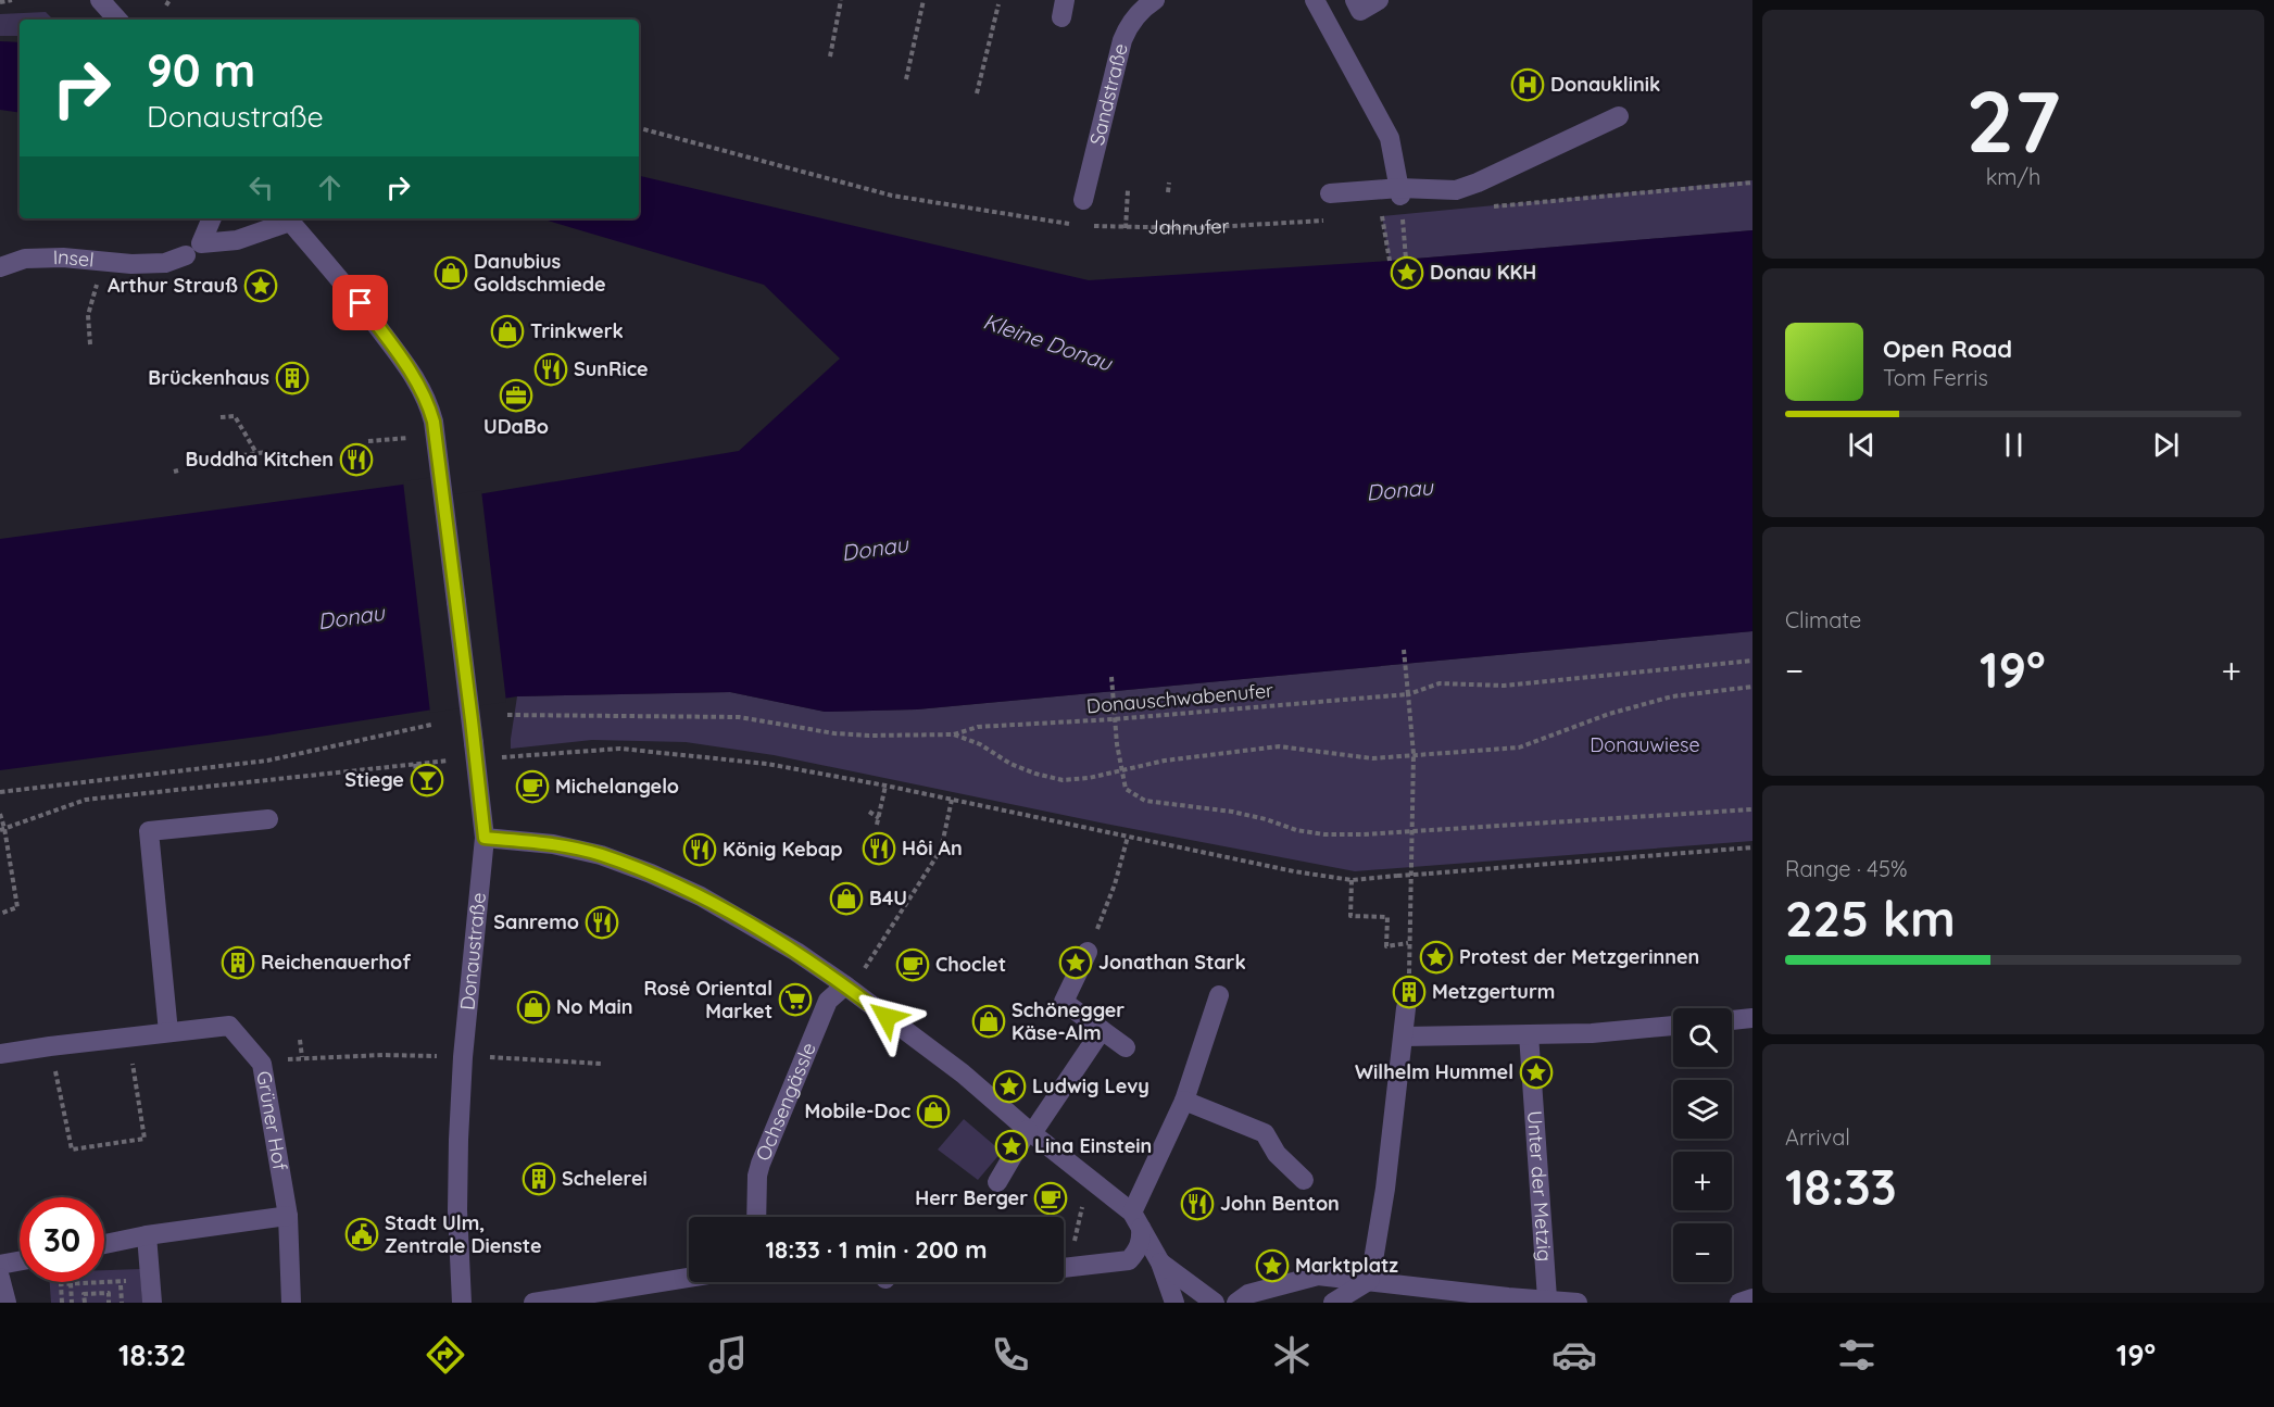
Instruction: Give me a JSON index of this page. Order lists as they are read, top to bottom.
{
  "streets": {
    "street": [
      "Sandstraße",
      "Insel",
      "Donaustraße",
      "Ochsengässle",
      "Grüner Hof",
      "Unter der Metzig"
    ],
    "path": ["Jahnufer", "Donauschwabenufer"]
  },
  "water": ["Kleine Donau", "Donau"],
  "parks": ["Donauwiese"],
  "places": {
    "hospital": ["Donauklinik"],
    "shop": [
      "Danubius Goldschmiede",
      "Trinkwerk",
      "B4U",
      "No Main",
      "Schönegger Käse-Alm",
      "Mobile-Doc"
    ],
    "place": [
      "Donau KKH",
      "Arthur Strauß",
      "Protest der Metzgerinnen",
      "Jonathan Stark",
      "Wilhelm Hummel",
      "Ludwig Levy",
      "Lina Einstein",
      "Marktplatz"
    ],
    "restaurant": [
      "SunRice",
      "Buddha Kitchen",
      "Hôi An",
      "König Kebap",
      "Sanremo",
      "John Benton"
    ],
    "building": [
      "Brückenhaus",
      "Reichenauerhof",
      "Metzgerturm",
      "Schelerei"
    ],
    "office": ["UDaBo"],
    "bar": ["Stiege"],
    "cafe": ["Michelangelo", "Choclet", "Herr Berger"],
    "supermarket": ["Rosė Oriental Market"],
    "public building": ["Stadt Ulm, Zentrale Dienste"]
  },
  "page": {
    "tile": [
      ["27", "km/h"],
      "Climate",
      ["Range · 45%", "225 km"],
      ["Arrival", "18:33"]
    ],
    "turn": ["90 m", "Donaustraße"],
    "song": ["Open Road", "Tom Ferris"],
    "heat": ["−", "19°", "+"],
    "map_buttons": ["+", "−"],
    "limit": "30",
    "trip": "18:33 · 1 min · 200 m",
    "tabs": ["18:32", "19°"]
  }
}
